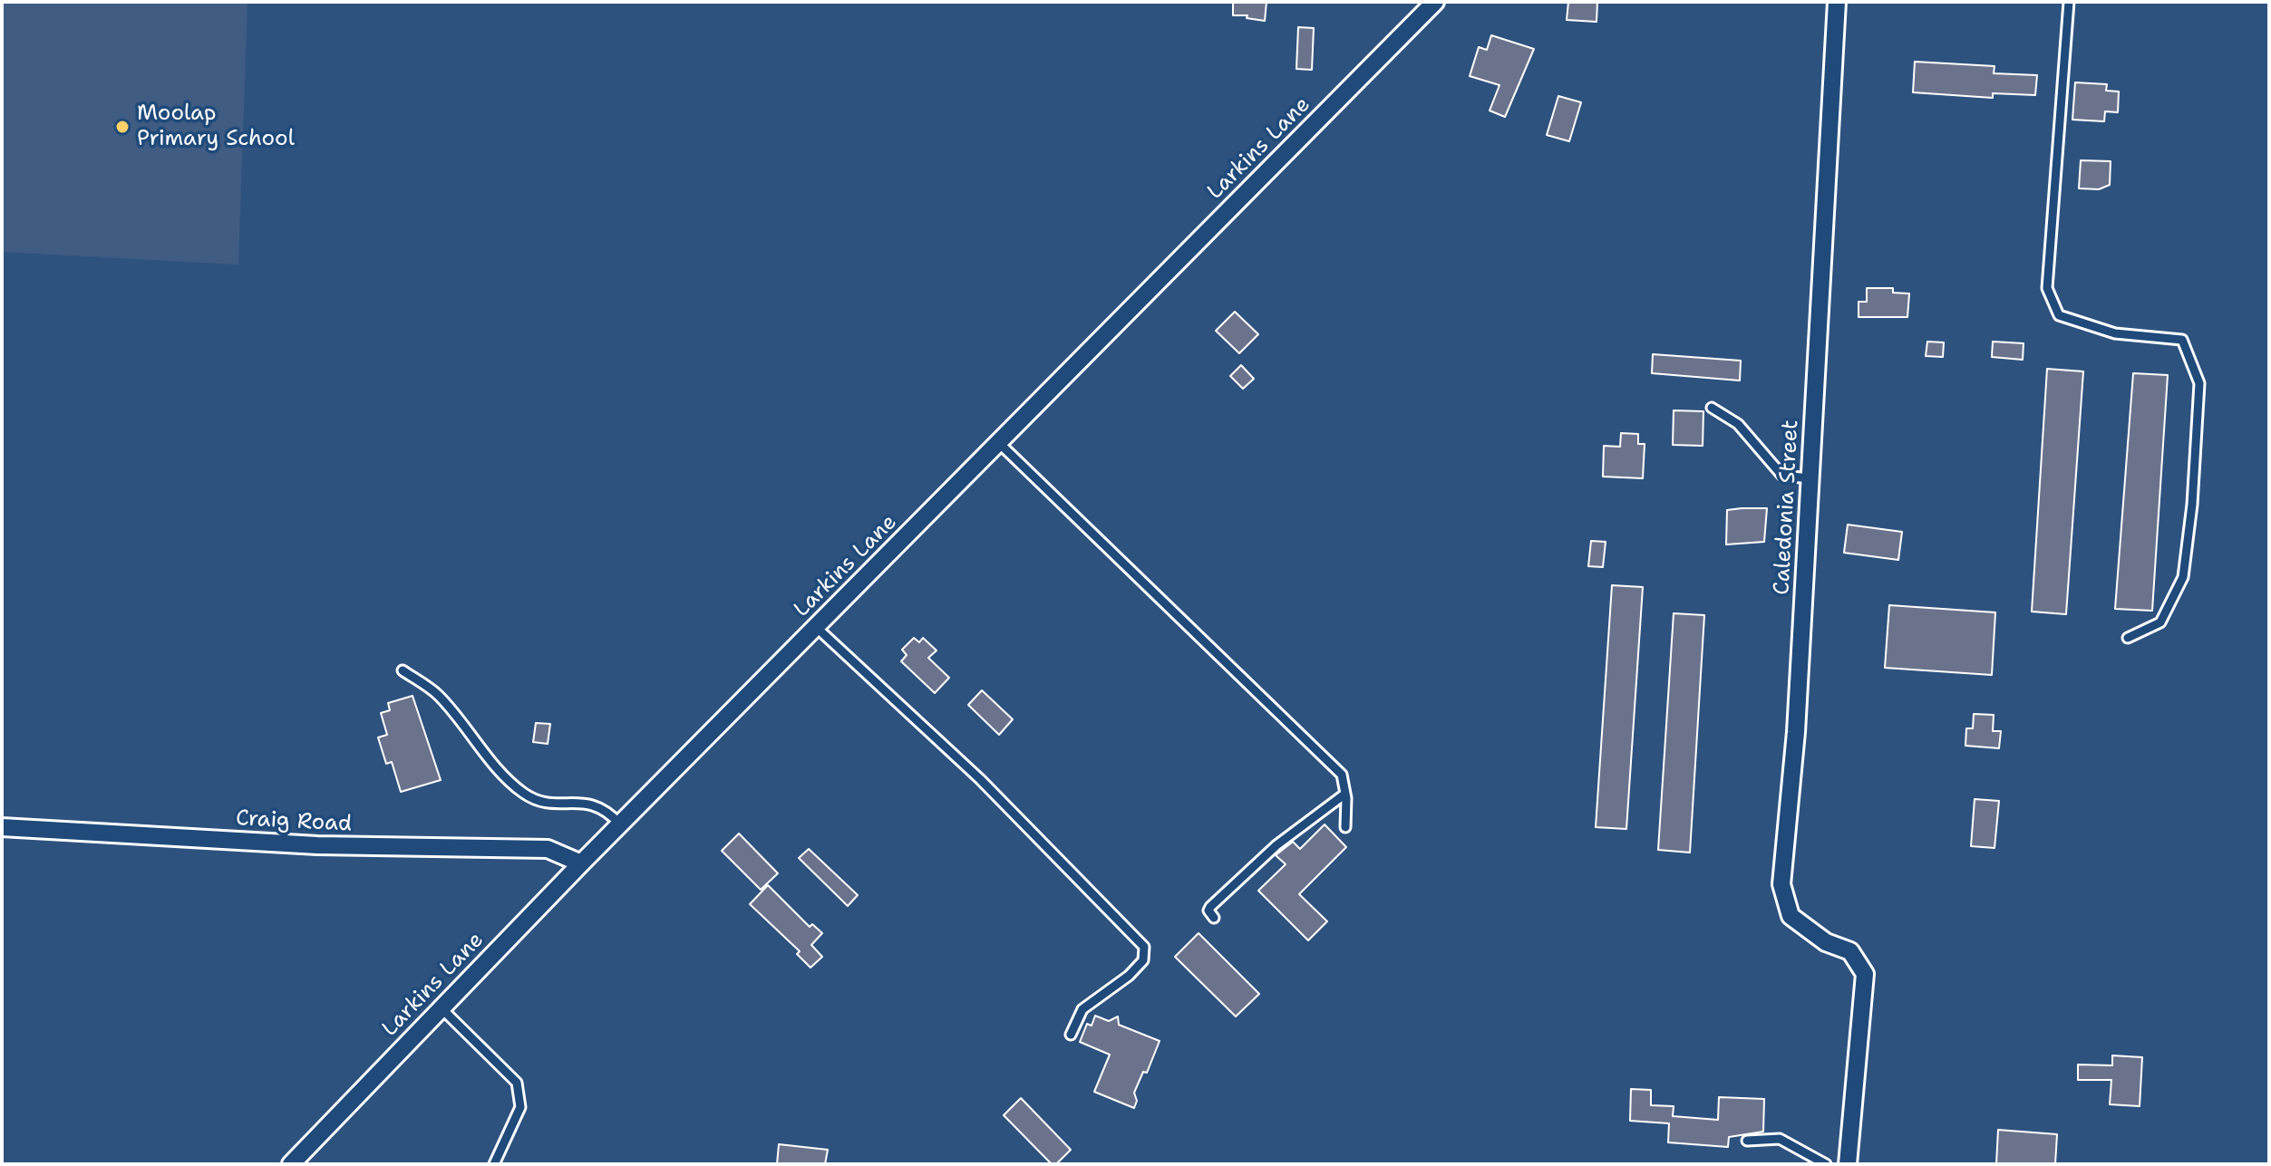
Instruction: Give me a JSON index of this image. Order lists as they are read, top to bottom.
{
  "streets": {
    "street": ["Larkins Lane", "Caledonia Street", "Craig Road"]
  },
  "crossings": [
    ["Larkins Lane", "Craig Road"]
  ],
  "places": ["Moolap Primary School"]
}
